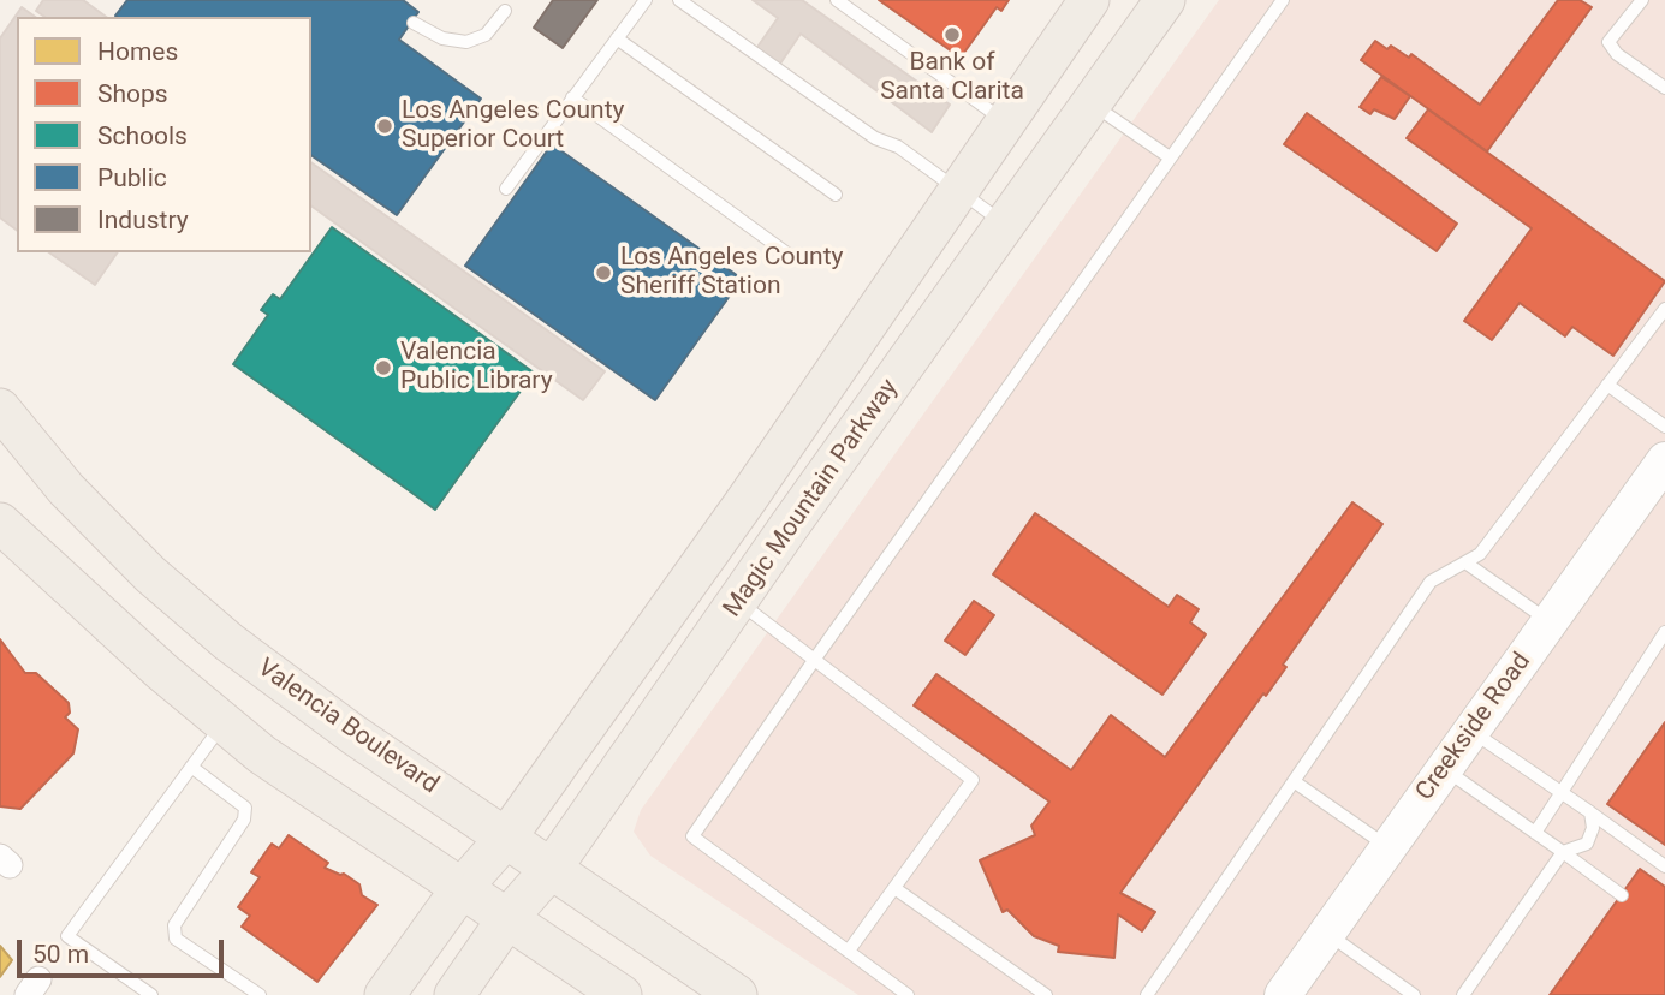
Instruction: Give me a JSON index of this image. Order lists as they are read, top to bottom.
{
  "streets": {
    "main road": ["Magic Mountain Parkway", "Valencia Boulevard"],
    "street": ["Creekside Road"]
  },
  "crossings": [
    ["Magic Mountain Parkway", "Valencia Boulevard"]
  ],
  "places": [
    "Bank of Santa Clarita",
    "Los Angeles County Superior Court",
    "Los Angeles County Sheriff Station",
    "Valencia Public Library"
  ],
  "legend": [
    "Homes",
    "Shops",
    "Schools",
    "Public",
    "Industry"
  ],
  "scale_bar": "50 m"
}
